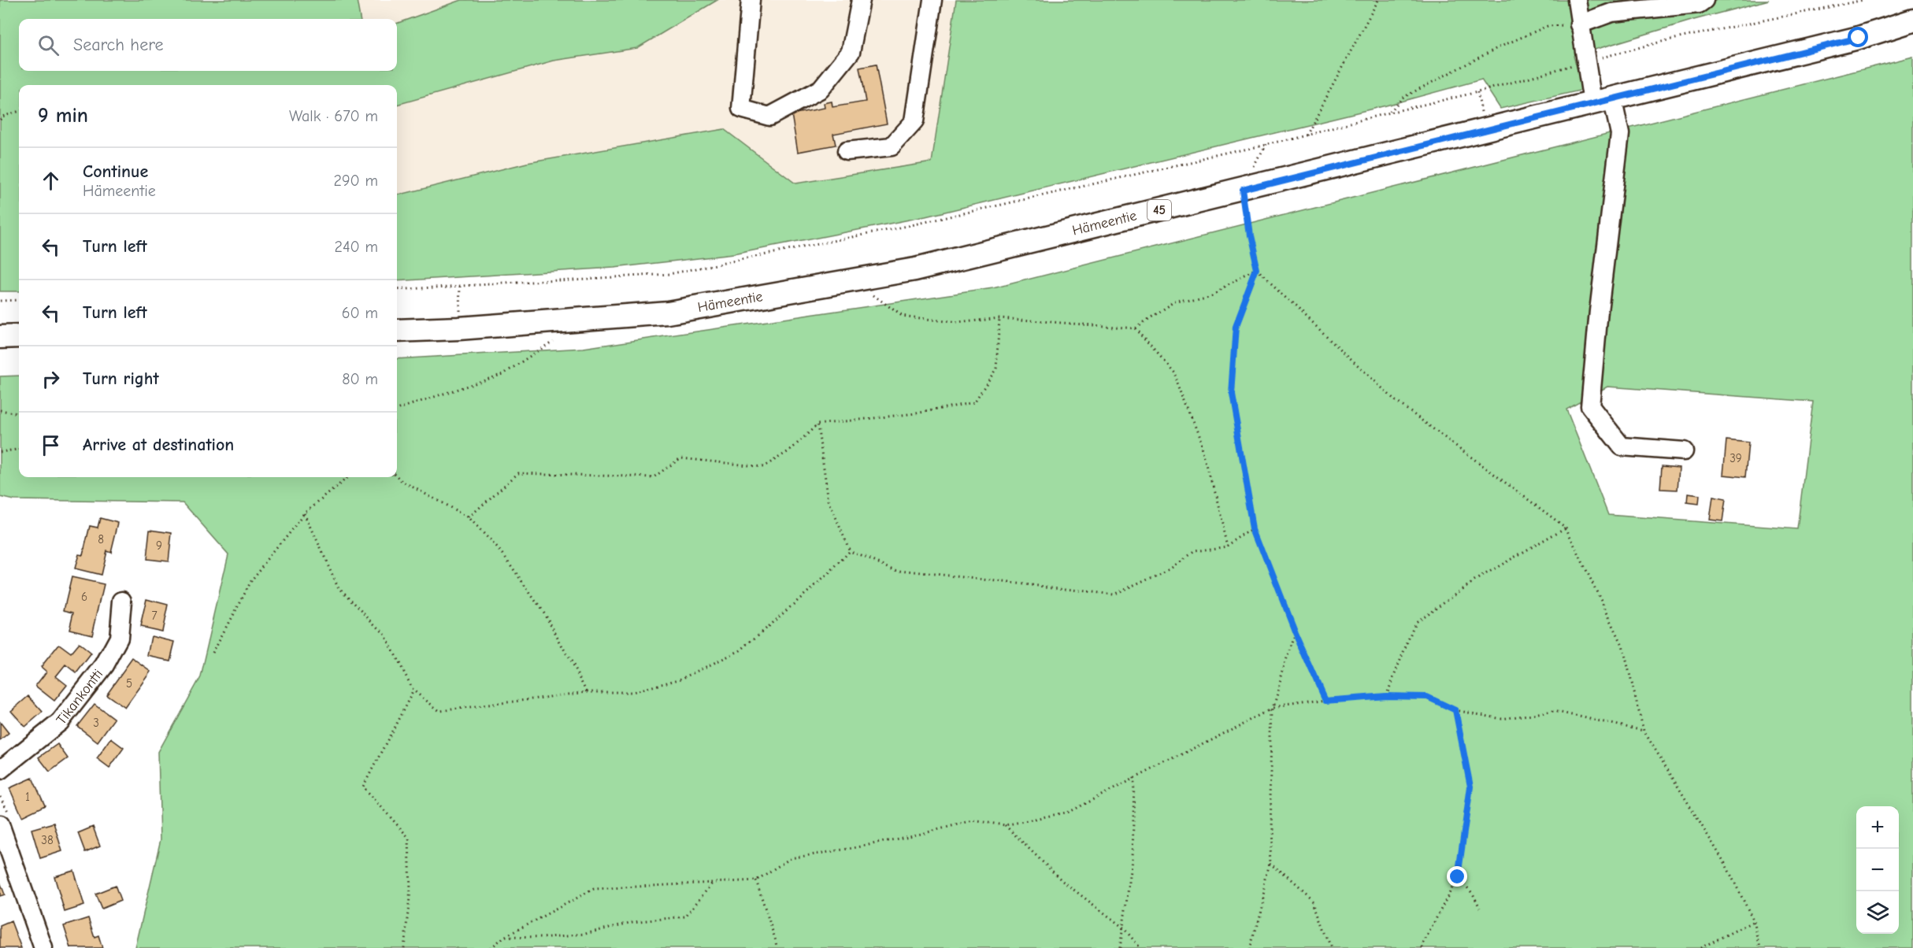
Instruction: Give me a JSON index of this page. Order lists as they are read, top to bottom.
{
  "streets": {
    "main road": ["45", "Hämeentie"],
    "street": ["Tikankontti"]
  },
  "house_numbers": [
    "39",
    "8",
    "9",
    "6",
    "7",
    "5",
    "3",
    "1",
    "38"
  ],
  "page": {
    "search": "Search here",
    "heading": ["9 min", "Walk · 670 m"],
    "list": [
      ["Continue", "Hämeentie", "290 m"],
      ["Turn left", "240 m"],
      ["Turn left", "60 m"],
      ["Turn right", "80 m"],
      "Arrive at destination"
    ],
    "map_buttons": ["+", "−"]
  }
}
